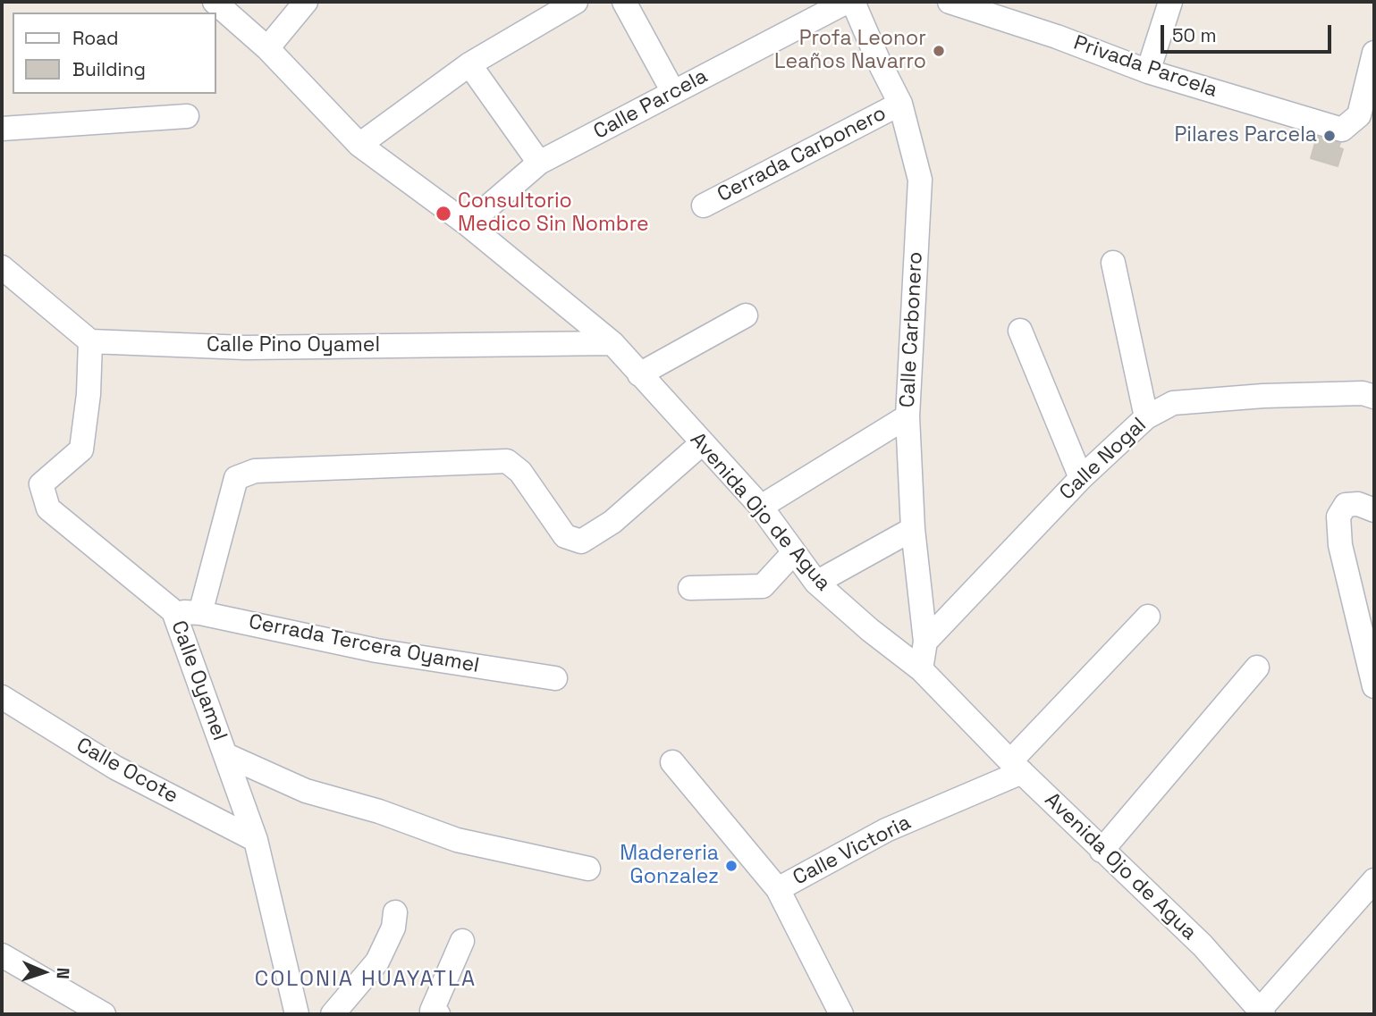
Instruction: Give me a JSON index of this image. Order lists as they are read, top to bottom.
{
  "streets": {
    "street": [
      "Privada Parcela",
      "Calle Parcela",
      "Cerrada Carbonero",
      "Calle Carbonero",
      "Calle Pino Oyamel",
      "Calle Nogal",
      "Avenida Ojo de Agua",
      "Cerrada Tercera Oyamel",
      "Calle Oyamel",
      "Calle Ocote",
      "Calle Victoria"
    ]
  },
  "crossings": [
    ["Calle Parcela", "Avenida Ojo de Agua"],
    ["Cerrada Carbonero", "Calle Carbonero"],
    ["Calle Carbonero", "Calle Nogal"],
    ["Calle Carbonero", "Avenida Ojo de Agua"],
    ["Calle Pino Oyamel", "Avenida Ojo de Agua"],
    ["Calle Pino Oyamel", "Calle Oyamel"],
    ["Avenida Ojo de Agua", "Calle Victoria"],
    ["Cerrada Tercera Oyamel", "Calle Oyamel"],
    ["Calle Oyamel", "Calle Ocote"]
  ],
  "districts": ["COLONIA HUAYATLA"],
  "places": [
    "Profa Leonor Leaños Navarro",
    "Pilares Parcela",
    "Consultorio Medico Sin Nombre",
    "Madereria Gonzalez"
  ],
  "legend": ["Road", "Building"],
  "scale_bar": "50 m",
  "north": "right"
}
